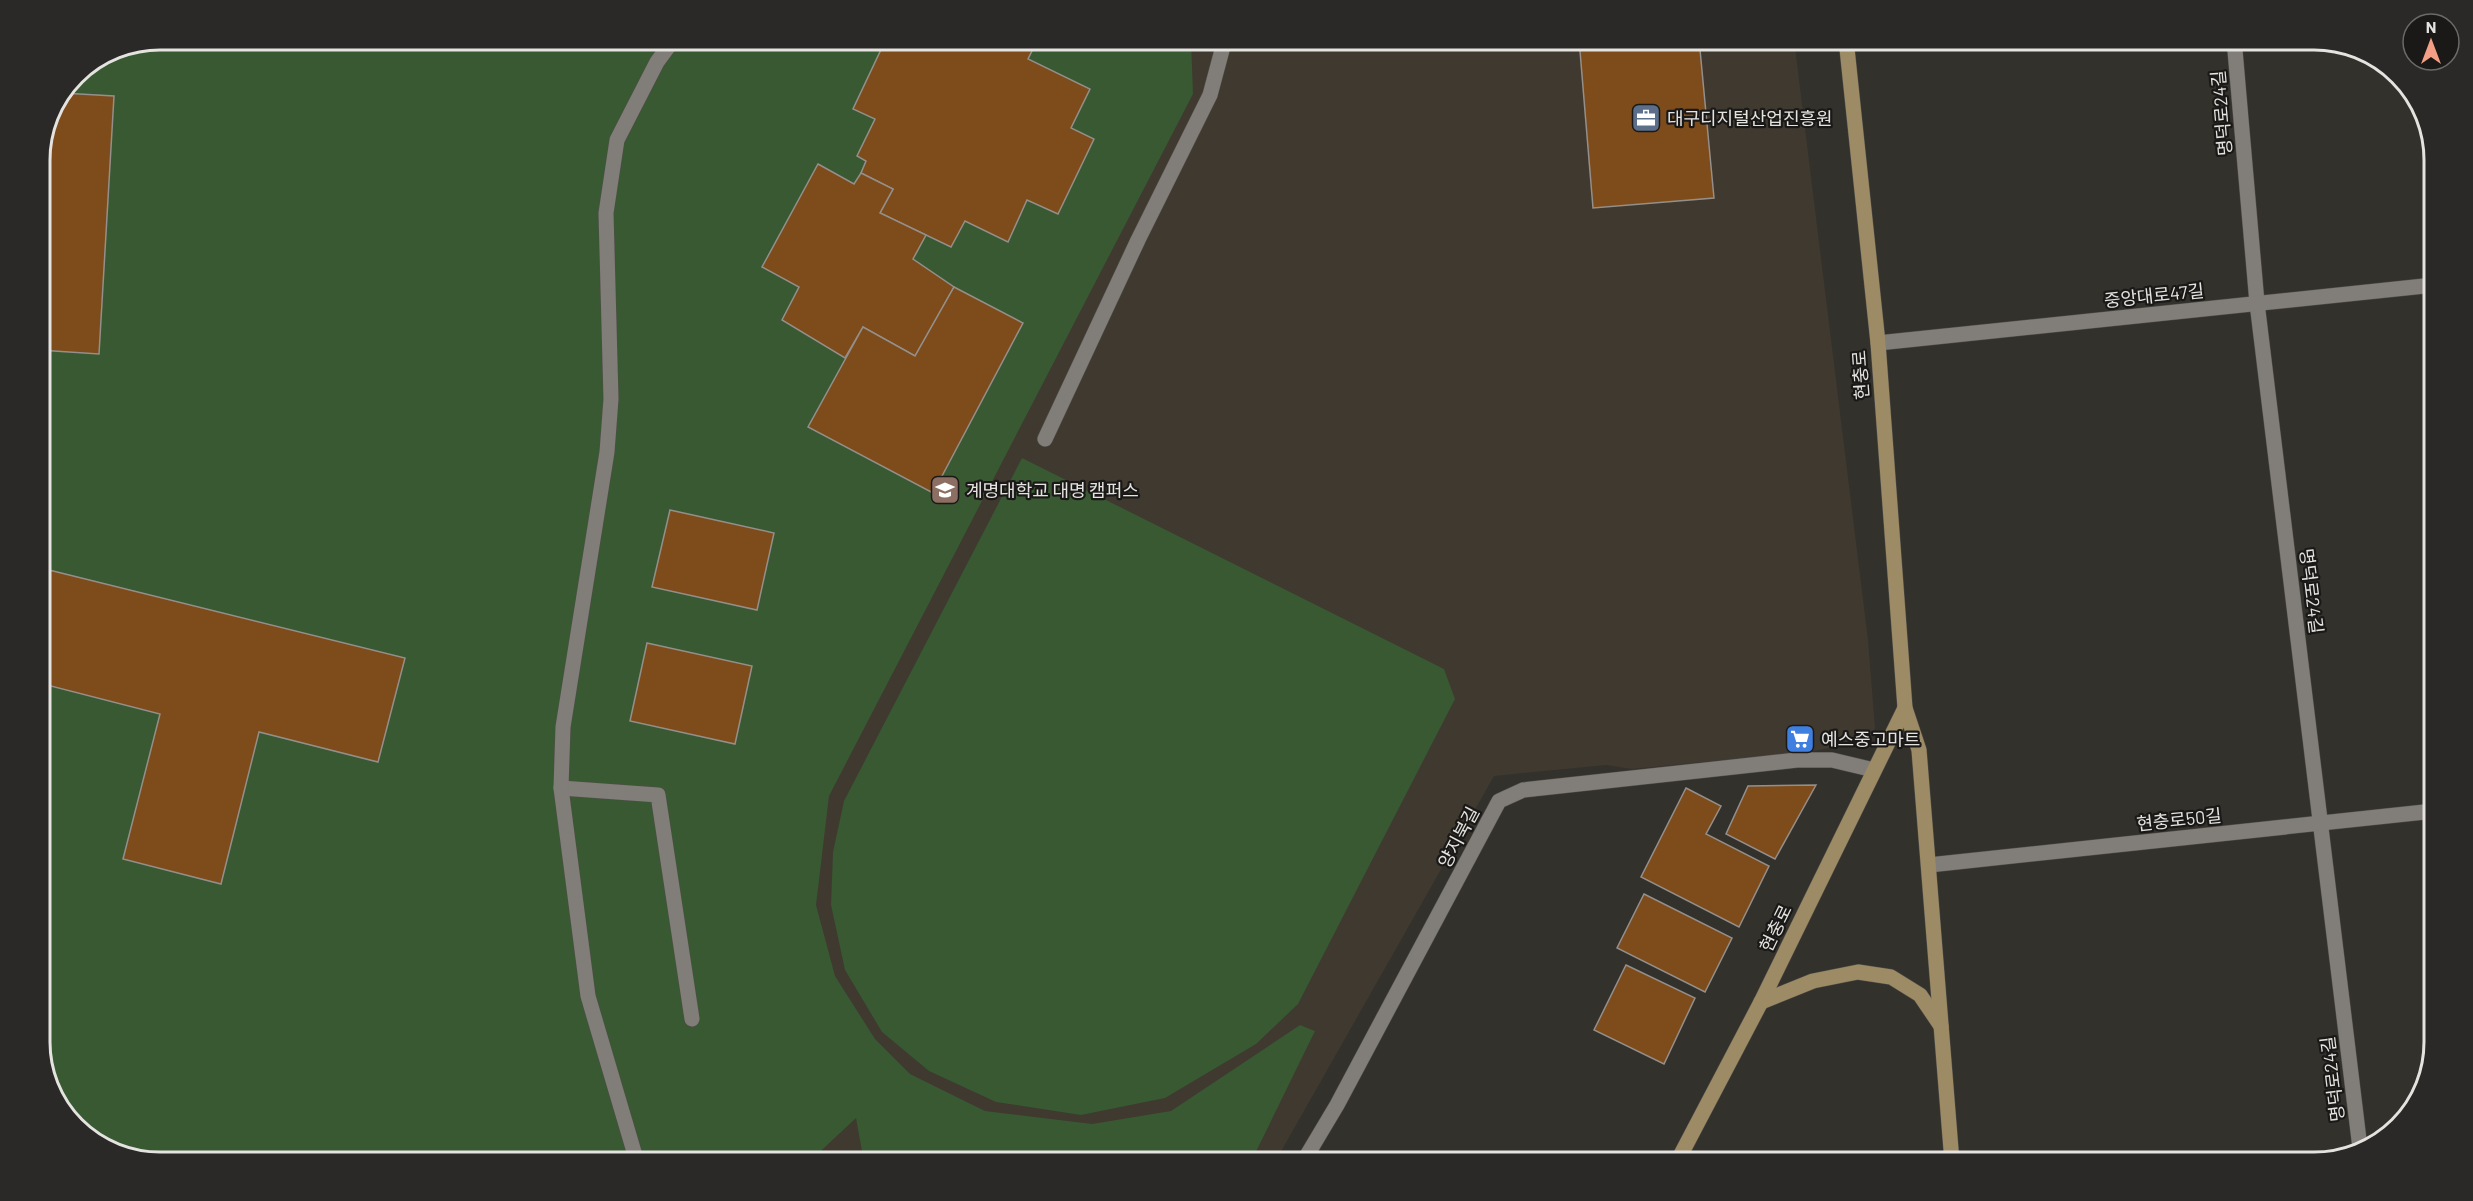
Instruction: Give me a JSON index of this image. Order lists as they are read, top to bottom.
{
  "streets": {
    "main road": ["현충로"],
    "street": [
      "명덕로24길",
      "중앙대로47길",
      "현충로50길",
      "양지북길"
    ]
  },
  "crossings": [
    ["명덕로24길", "중앙대로47길"],
    ["명덕로24길", "현충로50길"],
    ["중앙대로47길", "현충로"],
    ["현충로", "현충로50길"],
    ["현충로", "양지북길"]
  ],
  "places": {
    "office": ["대구디지털산업진흥원"],
    "school or university": ["계명대학교 대명 캠퍼스"],
    "supermarket": ["예스중고마트"]
  },
  "north": "top"
}
